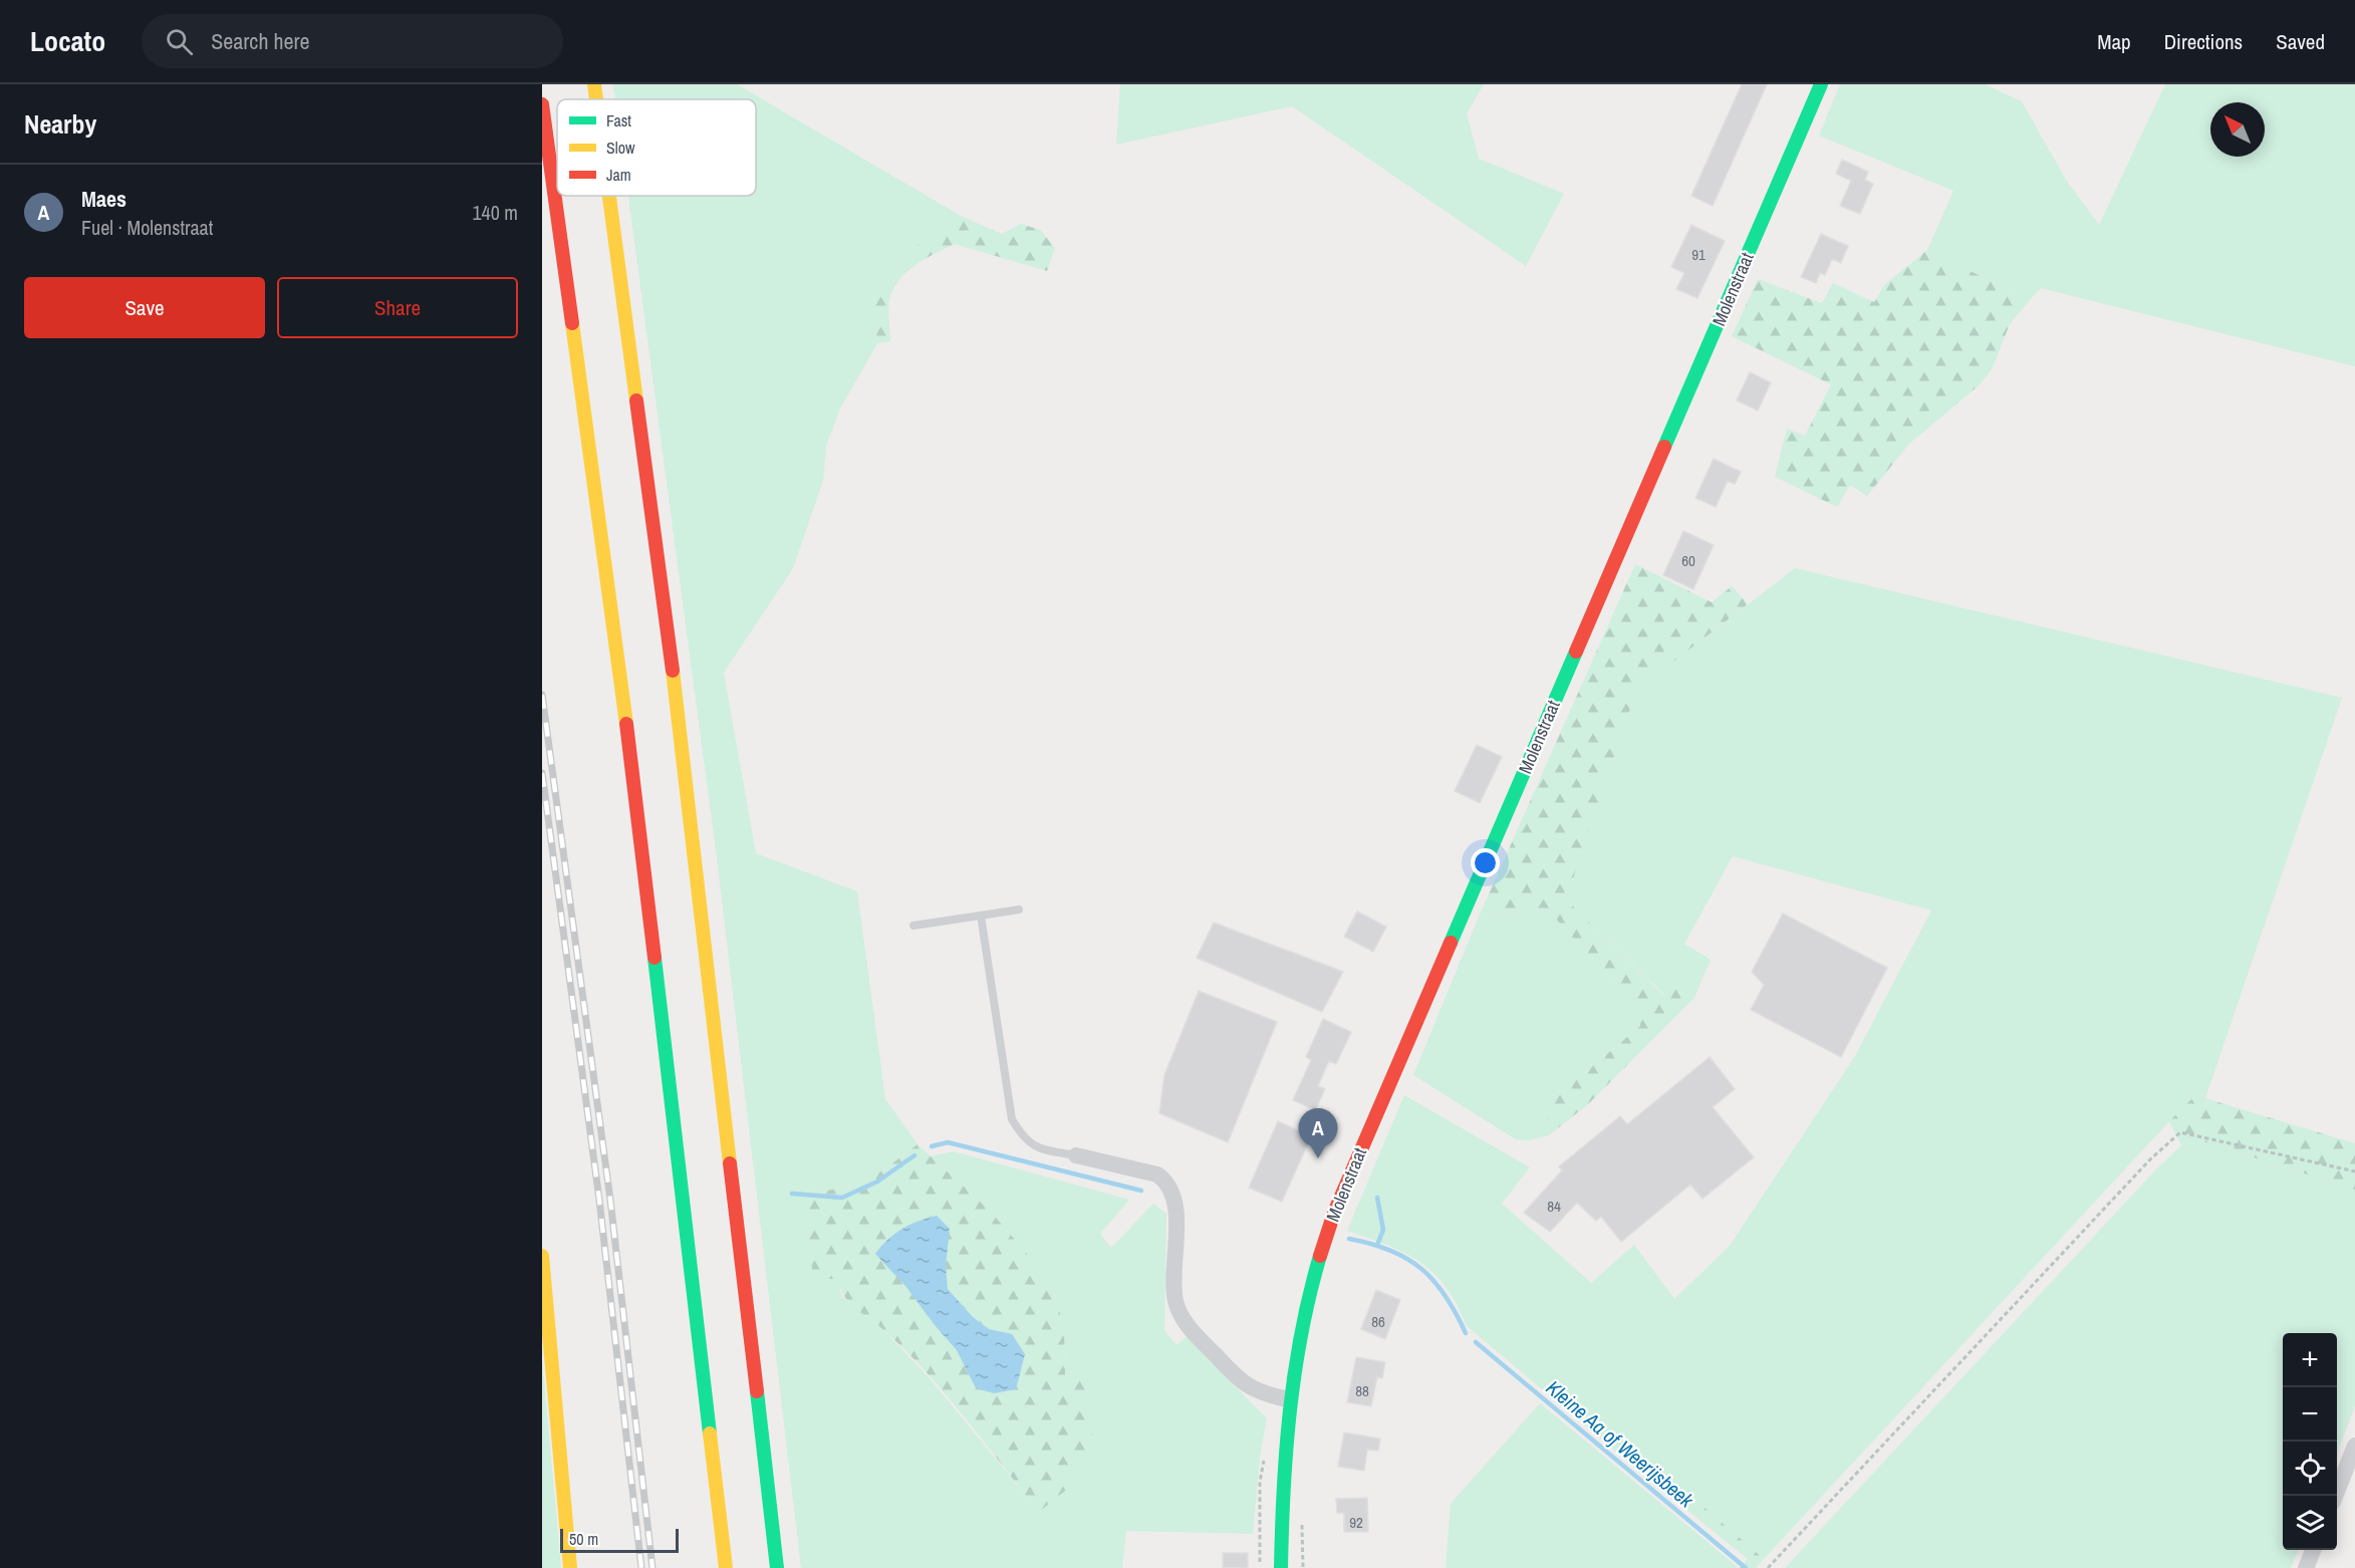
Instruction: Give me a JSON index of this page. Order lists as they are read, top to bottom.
{
  "streets": {
    "main road": ["Molenstraat"]
  },
  "water": ["Kleine Aa of Weerijsbeek"],
  "house_numbers": [
    "91",
    "60",
    "84",
    "86",
    "88",
    "92"
  ],
  "legend": ["Fast", "Slow", "Jam"],
  "scale_bar": "50 m",
  "north": "top left",
  "page": {
    "header": "Locato",
    "search": "Search here",
    "nav": ["Map", "Directions", "Saved"],
    "heading": "Nearby",
    "list": [
      {
        "mark": "A",
        "name": "Maes",
        "note": "Fuel · Molenstraat",
        "value": "140 m"
      }
    ],
    "buttons": ["Save", "Share"],
    "pins": "A",
    "map_buttons": ["+", "−"],
    "scale": "50 m"
  }
}
